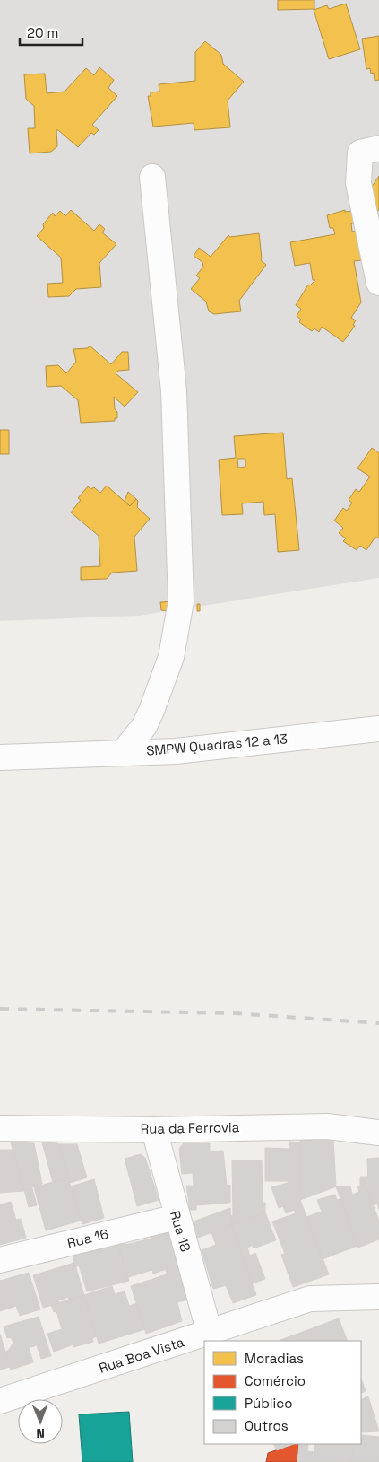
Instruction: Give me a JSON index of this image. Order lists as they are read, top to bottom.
{
  "streets": {
    "street": [
      "SMPW Quadras 12 a 13",
      "Rua da Ferrovia",
      "Rua 18",
      "Rua 16",
      "Rua Boa Vista"
    ]
  },
  "crossings": [
    ["Rua da Ferrovia", "Rua 18"],
    ["Rua 18", "Rua 16"],
    ["Rua 18", "Rua Boa Vista"]
  ],
  "legend": [
    "Moradias",
    "Comércio",
    "Público",
    "Outros"
  ],
  "scale_bar": "20 m",
  "north": "bottom"
}
